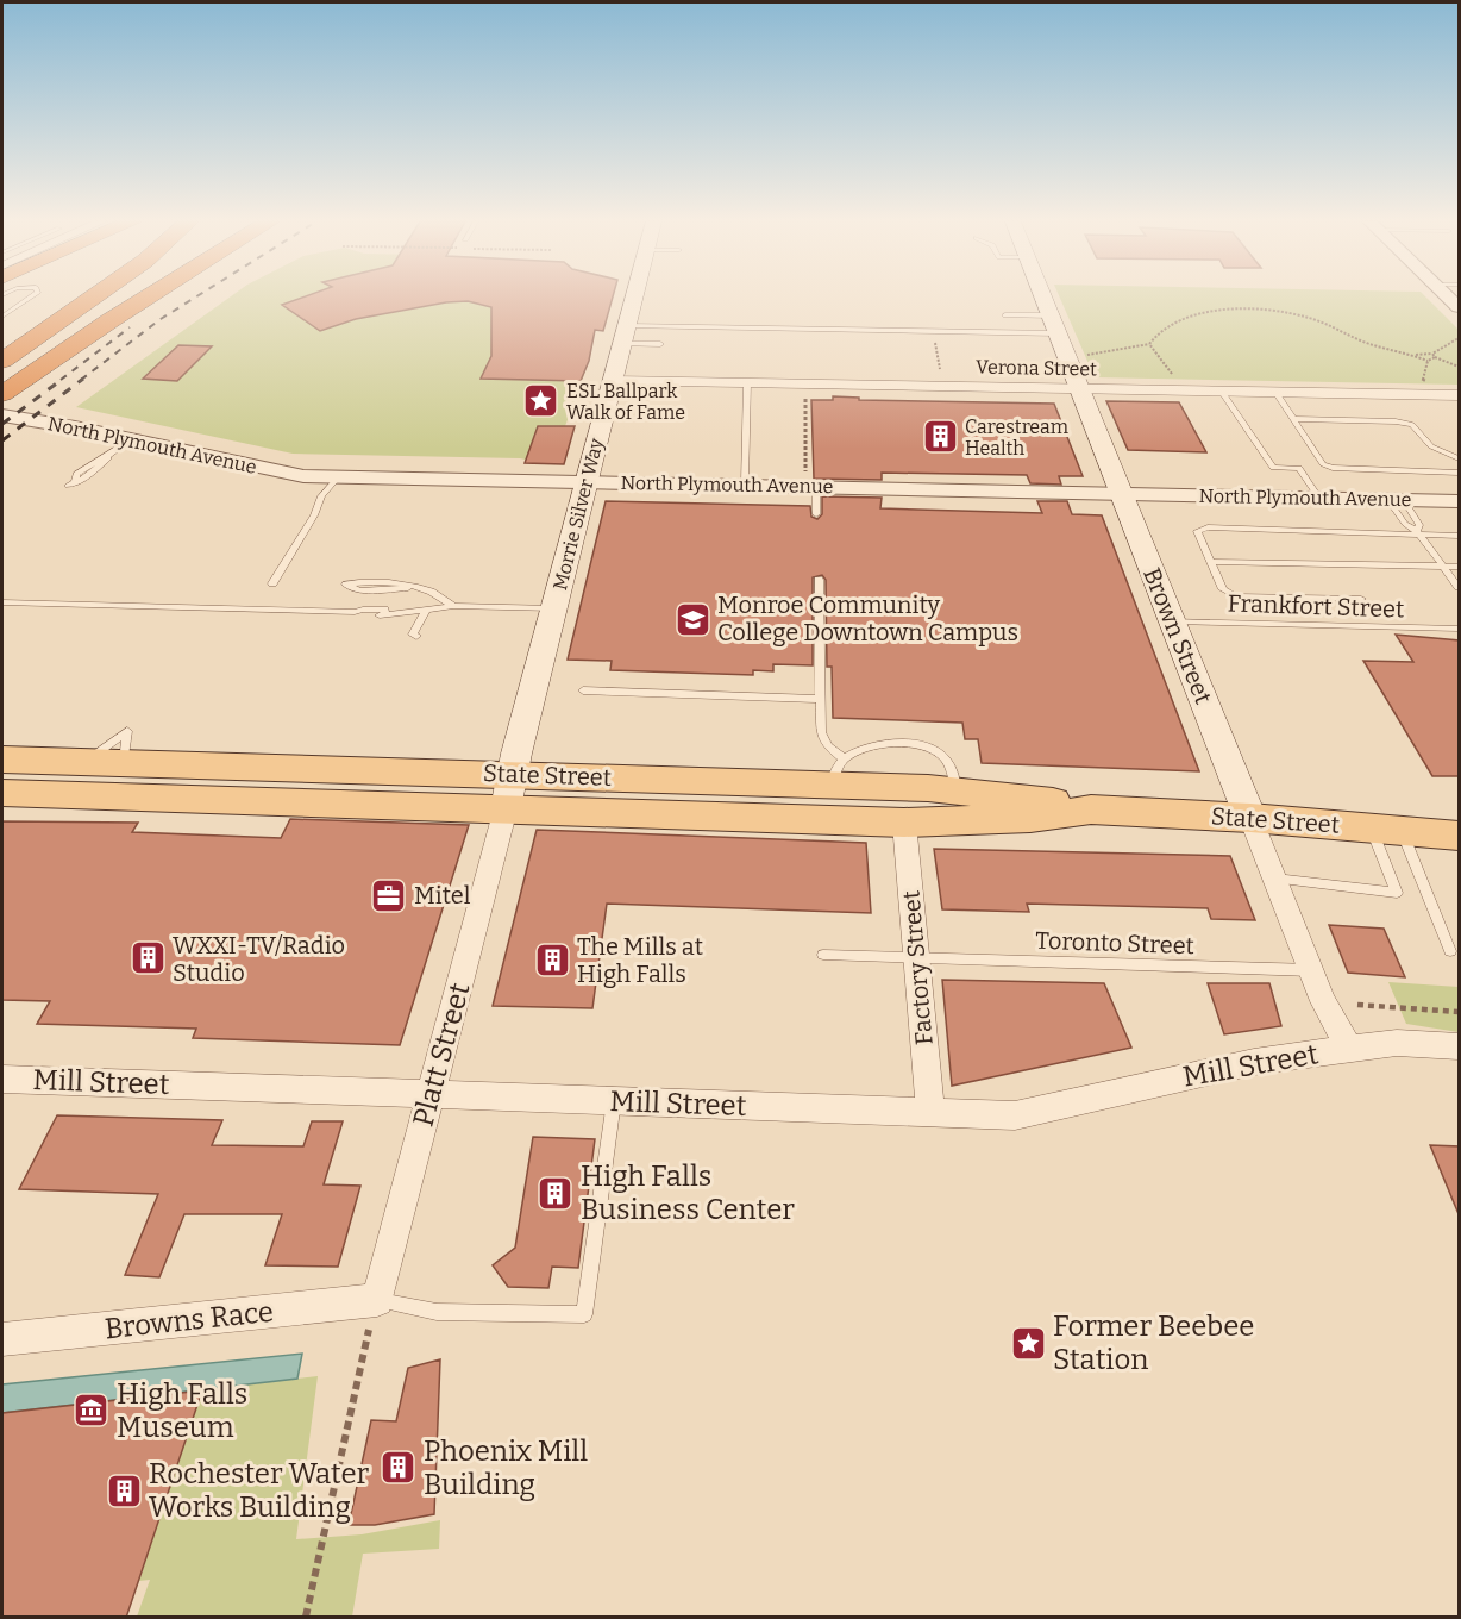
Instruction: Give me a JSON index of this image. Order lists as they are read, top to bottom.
{
  "streets": {
    "main road": ["Morrie Silver Way", "Brown Street", "State Street"],
    "street": [
      "Verona Street",
      "North Plymouth Avenue",
      "Factory Street",
      "Platt Street",
      "Mill Street",
      "Browns Race"
    ],
    "lane": ["Frankfort Street", "Toronto Street"]
  },
  "crossings": [
    ["Verona Street", "Morrie Silver Way"],
    ["Verona Street", "Brown Street"],
    ["North Plymouth Avenue", "Morrie Silver Way"],
    ["North Plymouth Avenue", "Brown Street"],
    ["Morrie Silver Way", "State Street"],
    ["Morrie Silver Way", "Platt Street"],
    ["Frankfort Street", "Brown Street"],
    ["Brown Street", "State Street"],
    ["Brown Street", "Toronto Street"],
    ["Brown Street", "Mill Street"],
    ["State Street", "Factory Street"],
    ["State Street", "Platt Street"],
    ["Toronto Street", "Factory Street"],
    ["Factory Street", "Mill Street"],
    ["Platt Street", "Mill Street"],
    ["Platt Street", "Browns Race"]
  ],
  "places": {
    "place": ["ESL Ballpark Walk of Fame", "Former Beebee Station"],
    "building": [
      "Carestream Health",
      "WXXI-TV/Radio Studio",
      "The Mills at High Falls",
      "High Falls Business Center",
      "Phoenix Mill Building",
      "Rochester Water Works Building"
    ],
    "school or university": ["Monroe Community College Downtown Campus"],
    "office": ["Mitel"],
    "museum": ["High Falls Museum"]
  }
}
